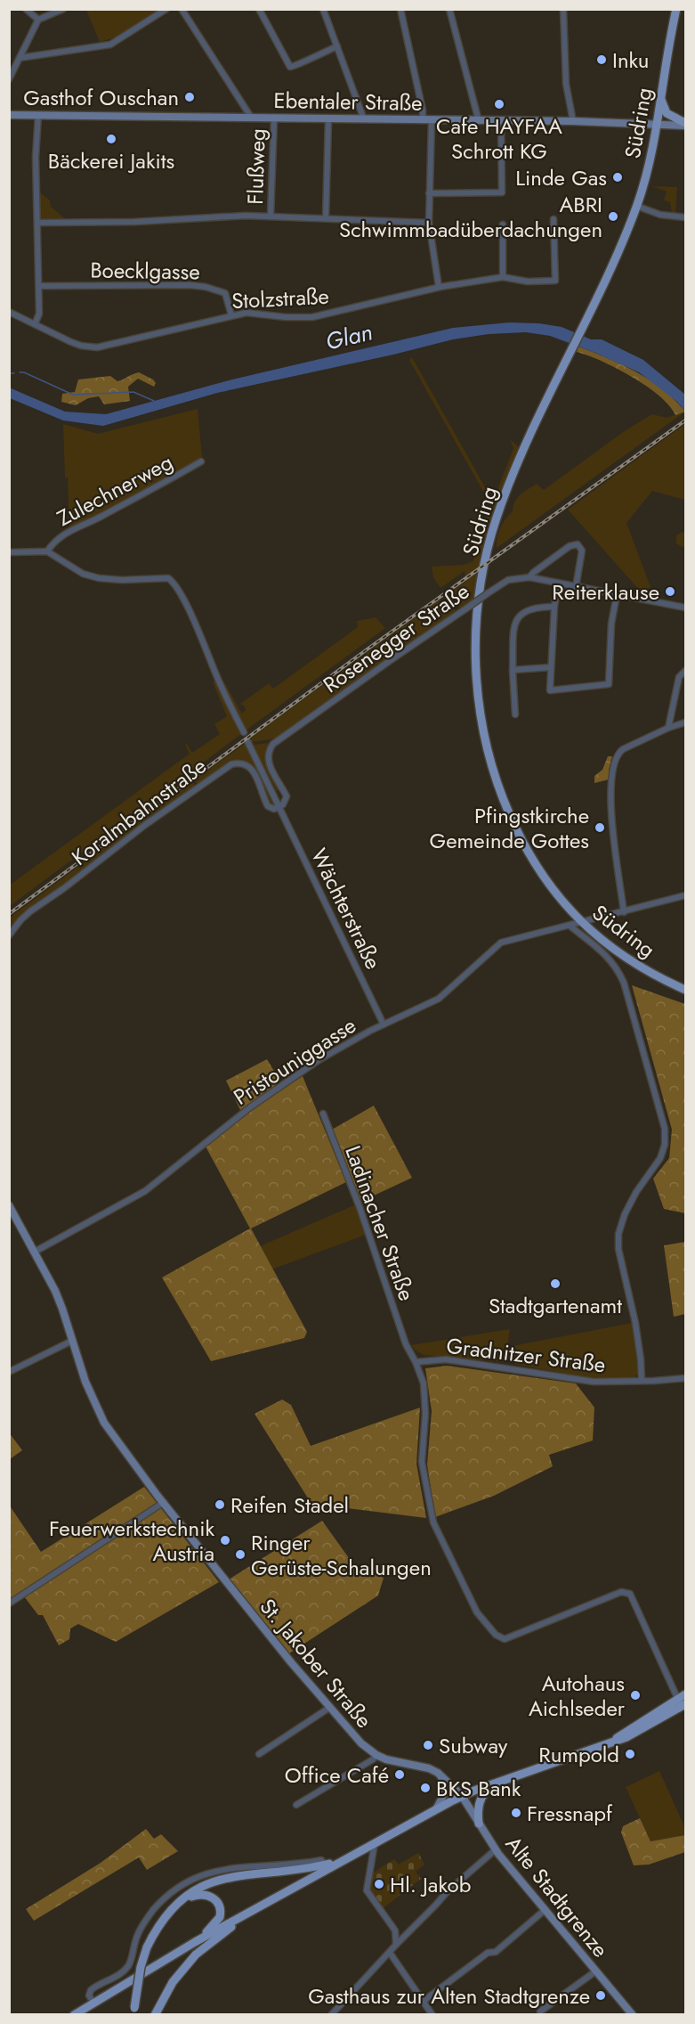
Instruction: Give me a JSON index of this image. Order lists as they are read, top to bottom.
{
  "streets": {
    "main road": [
      "Ebentaler Straße",
      "Südring",
      "St. Jakober Straße",
      "Alte Stadtgrenze"
    ],
    "street": [
      "Flußweg",
      "Boecklgasse",
      "Stolzstraße",
      "Zulechnerweg",
      "Rosenegger Straße",
      "Koralmbahnstraße",
      "Wächterstraße",
      "Pristouniggasse",
      "Ladinacher Straße",
      "Gradnitzer Straße"
    ]
  },
  "crossings": [
    ["Ebentaler Straße", "Südring"],
    ["Ebentaler Straße", "Flußweg"],
    ["Südring", "Pristouniggasse"],
    ["Boecklgasse", "Stolzstraße"],
    ["Rosenegger Straße", "Koralmbahnstraße"],
    ["Rosenegger Straße", "Wächterstraße"],
    ["Koralmbahnstraße", "Wächterstraße"],
    ["Wächterstraße", "Pristouniggasse"],
    ["Pristouniggasse", "St. Jakober Straße"],
    ["Ladinacher Straße", "Gradnitzer Straße"],
    ["St. Jakober Straße", "Alte Stadtgrenze"]
  ],
  "water": ["Glan"],
  "places": [
    "Inku",
    "Gasthof Ouschan",
    "Cafe HAYFAA Schrott KG",
    "Bäckerei Jakits",
    "Linde Gas",
    "ABRI Schwimmbadüberdachungen",
    "Reiterklause",
    "Pfingstkirche Gemeinde Gottes",
    "Stadtgartenamt",
    "Reifen Stadel",
    "Feuerwerkstechnik Austria",
    "Ringer Gerüste-Schalungen",
    "Autohaus Aichlseder",
    "Subway",
    "Rumpold",
    "Office Café",
    "BKS Bank",
    "Fressnapf",
    "Hl. Jakob",
    "Gasthaus zur Alten Stadtgrenze"
  ]
}
